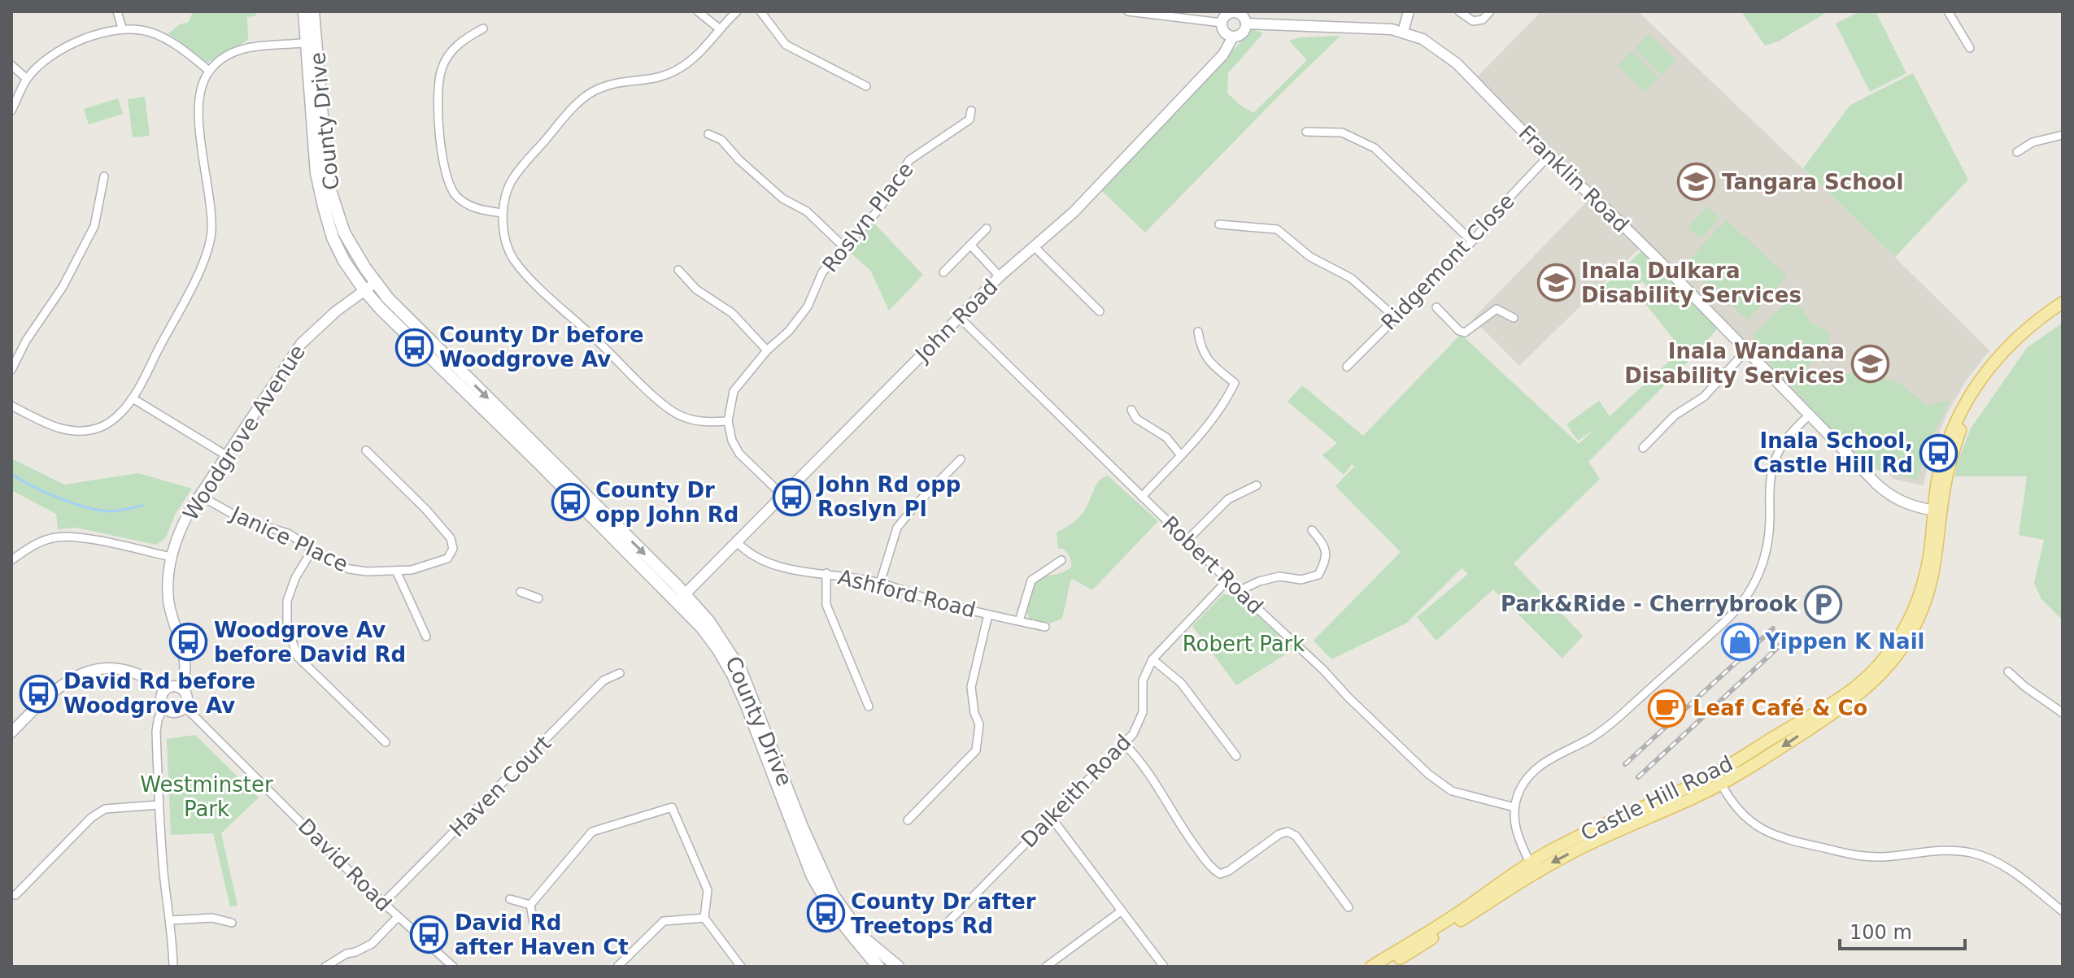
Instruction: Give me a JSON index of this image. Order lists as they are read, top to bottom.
{
  "streets": {
    "main road": ["County Drive", "Castle Hill Road"],
    "street": [
      "Franklin Road",
      "Roslyn Place",
      "Ridgemont Close",
      "John Road",
      "Woodgrove Avenue",
      "Janice Place",
      "Robert Road",
      "Ashford Road",
      "Haven Court",
      "Dalkeith Road",
      "David Road"
    ]
  },
  "crossings": [
    ["County Drive", "John Road"],
    ["County Drive", "Woodgrove Avenue"],
    ["Franklin Road", "Ridgemont Close"],
    ["Franklin Road", "John Road"],
    ["Franklin Road", "Castle Hill Road"],
    ["John Road", "Robert Road"],
    ["John Road", "Ashford Road"],
    ["Woodgrove Avenue", "Janice Place"],
    ["Woodgrove Avenue", "David Road"],
    ["Robert Road", "Dalkeith Road"],
    ["Haven Court", "David Road"]
  ],
  "parks": ["Robert Park", "Westminster Park"],
  "places": {
    "school or university": ["Tangara School", "Inala Dulkara Disability Services", "Inala Wandana Disability Services"],
    "bus stop": [
      "County Dr before Woodgrove Av",
      "Inala School, Castle Hill Rd",
      "John Rd opp Roslyn Pl",
      "County Dr opp John Rd",
      "Woodgrove Av before David Rd",
      "David Rd before Woodgrove Av",
      "County Dr after Treetops Rd",
      "David Rd after Haven Ct"
    ],
    "parking": ["Park&Ride - Cherrybrook"],
    "shop": ["Yippen K Nail"],
    "cafe": ["Leaf Café & Co"]
  },
  "scale_bar": "100 m"
}
